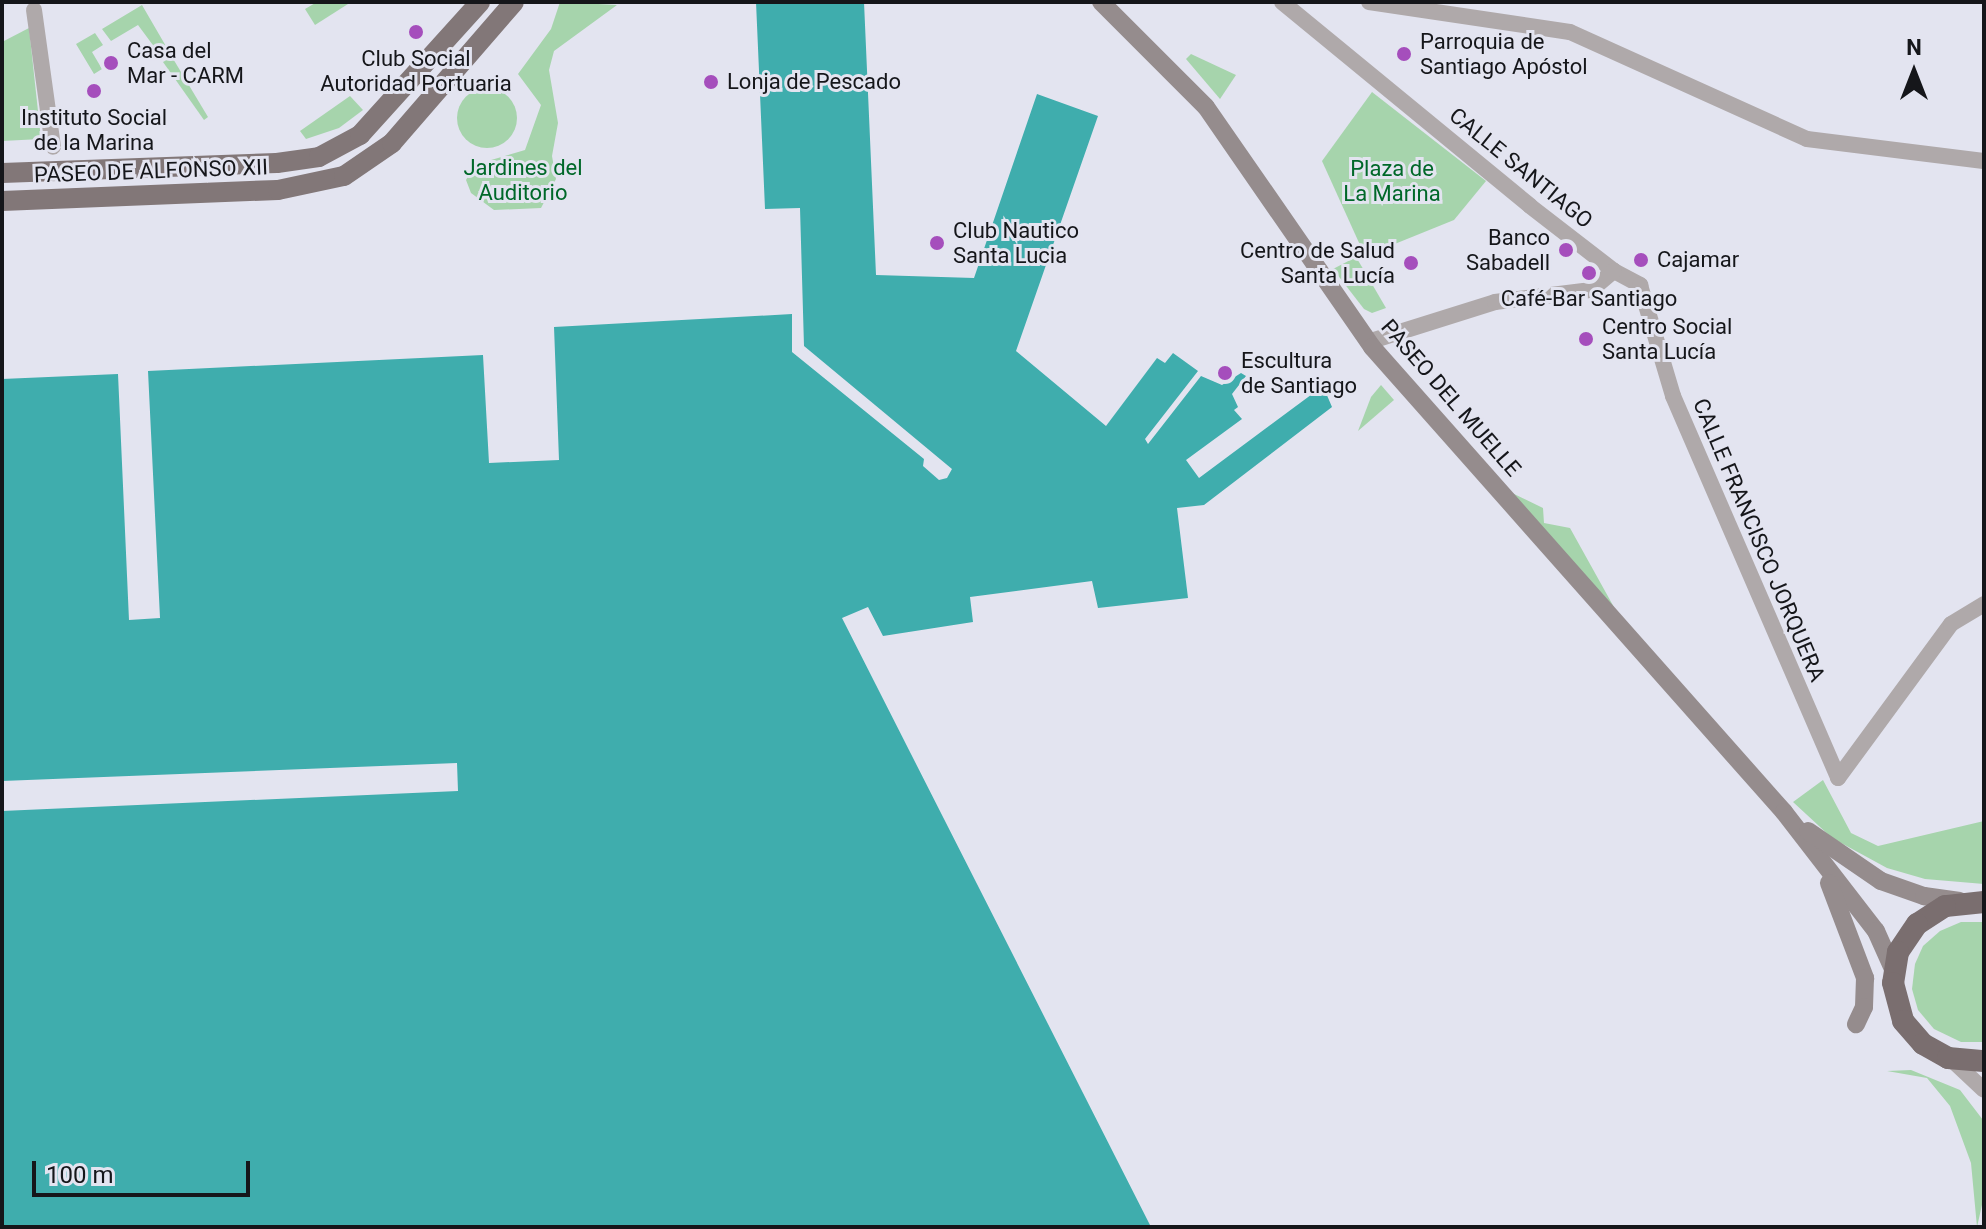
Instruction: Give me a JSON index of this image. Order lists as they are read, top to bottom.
{
  "streets": {
    "main road": ["PASEO DE ALFONSO XII", "PASEO DEL MUELLE"],
    "street": ["CALLE SANTIAGO", "CALLE FRANCISCO JORQUERA"]
  },
  "crossings": [
    ["CALLE SANTIAGO", "CALLE FRANCISCO JORQUERA"]
  ],
  "parks": ["Jardines del Auditorio", "Plaza de La Marina"],
  "places": [
    "Club Social Autoridad Portuaria",
    "Parroquia de Santiago Apóstol",
    "Casa del Mar - CARM",
    "Lonja de Pescado",
    "Instituto Social de la Marina",
    "Club Nautico Santa Lucia",
    "Banco Sabadell",
    "Cajamar",
    "Centro de Salud Santa Lucía",
    "Café-Bar Santiago",
    "Centro Social Santa Lucía",
    "Escultura de Santiago"
  ],
  "scale_bar": "100 m",
  "north": "top"
}
